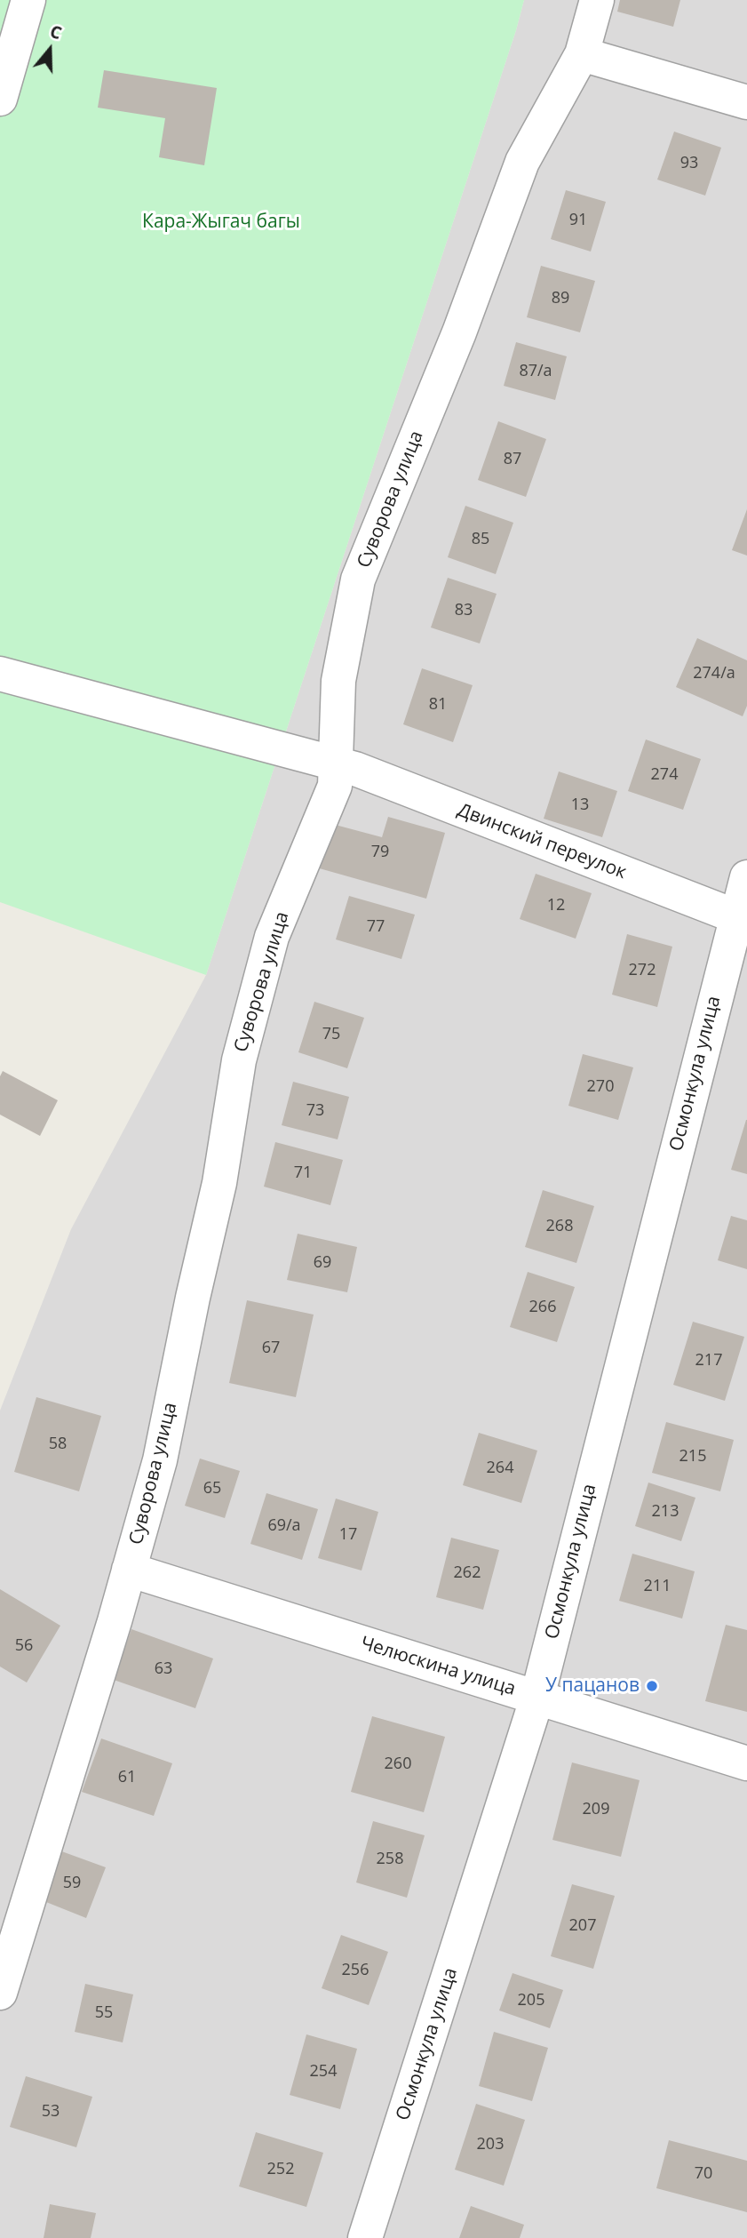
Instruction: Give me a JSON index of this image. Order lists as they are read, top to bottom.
{
  "streets": {
    "street": [
      "Суворова улица",
      "Двинский переулок",
      "Осмонкула улица",
      "Челюскина улица"
    ]
  },
  "crossings": [
    ["Суворова улица", "Двинский переулок"],
    ["Суворова улица", "Челюскина улица"],
    ["Двинский переулок", "Осмонкула улица"],
    ["Осмонкула улица", "Челюскина улица"]
  ],
  "parks": ["Кара-Жыгач багы"],
  "places": ["У пацанов"],
  "house_numbers": [
    "93",
    "91",
    "89",
    "87/а",
    "87",
    "85",
    "83",
    "274/а",
    "81",
    "274",
    "13",
    "79",
    "12",
    "77",
    "272",
    "75",
    "270",
    "73",
    "71",
    "268",
    "69",
    "266",
    "67",
    "217",
    "58",
    "215",
    "264",
    "65",
    "213",
    "69/а",
    "17",
    "262",
    "211",
    "56",
    "63",
    "260",
    "61",
    "209",
    "258",
    "59",
    "207",
    "256",
    "205",
    "55",
    "254",
    "53",
    "203",
    "252",
    "70"
  ],
  "north": "top"
}
